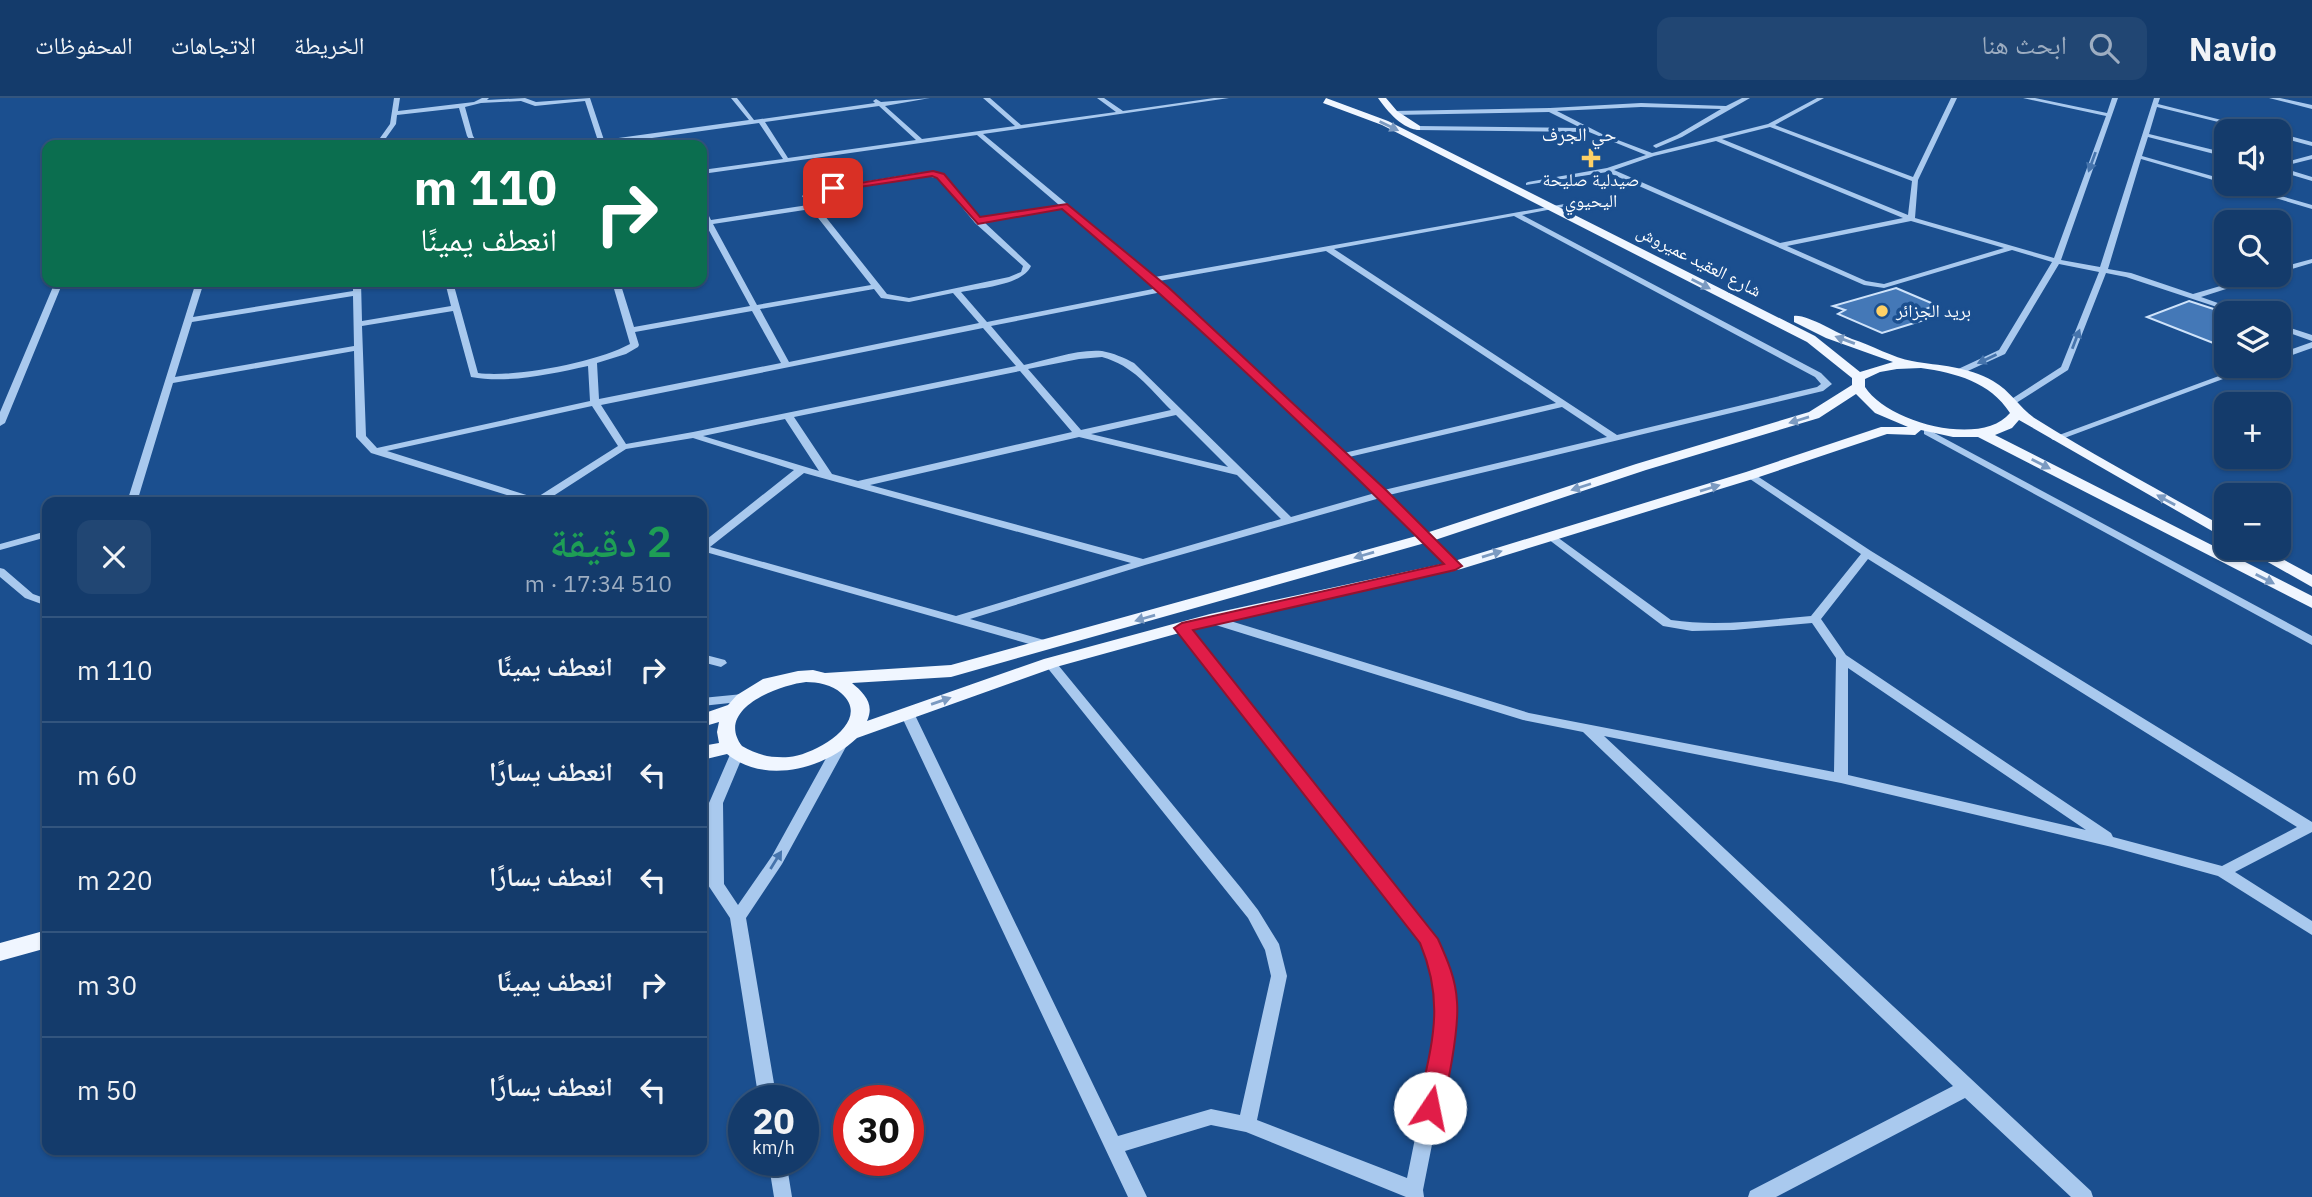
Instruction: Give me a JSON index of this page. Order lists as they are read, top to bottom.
{
  "streets": {
    "main road": ["شارع العقيد عميروش"]
  },
  "districts": ["حي الجرف"],
  "places": {
    "health": ["صيدلية صليحة اليحيوي"],
    "other": ["بريد الجزائر"]
  },
  "page": {
    "header": "Navio",
    "search": "ابحث هنا",
    "nav": ["الخريطة", "الاتجاهات", "المحفوظات"],
    "map_buttons": ["+", "−"],
    "turn": ["110 m", "انعطف يمينًا"],
    "heading": ["2 دقيقة", "510 m · 17:34"],
    "list": [
      {
        "name": "انعطف يمينًا",
        "value": "110 m"
      },
      {
        "name": "انعطف يسارًا",
        "value": "60 m"
      },
      {
        "name": "انعطف يسارًا",
        "value": "220 m"
      },
      {
        "name": "انعطف يمينًا",
        "value": "30 m"
      },
      {
        "name": "انعطف يسارًا",
        "value": "50 m"
      }
    ],
    "speed": "20 km/h",
    "limit": "30"
  }
}
